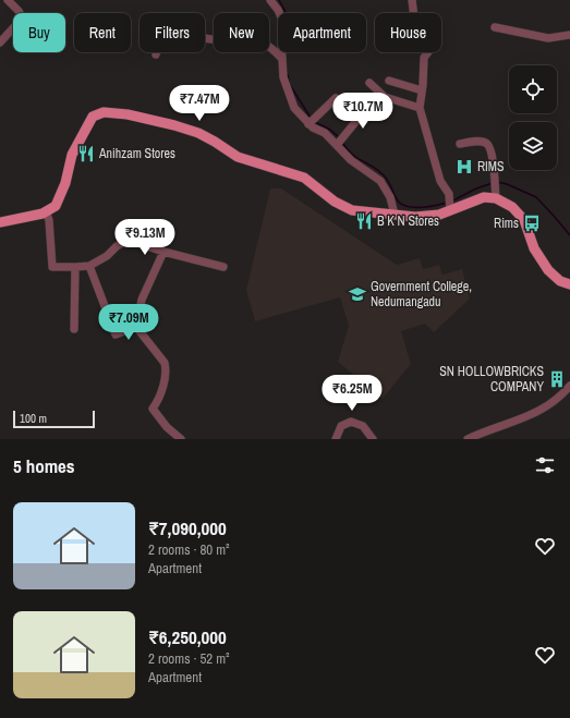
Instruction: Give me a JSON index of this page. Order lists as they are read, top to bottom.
{
  "places": {
    "restaurant": ["Anihzam Stores", "B K N Stores"],
    "hospital": ["RIMS"],
    "bus stop": ["Rims"],
    "school or university": ["Government College, Nedumangadu"],
    "building": ["SN HOLLOWBRICKS COMPANY"]
  },
  "scale_bar": "100 m",
  "page": {
    "chip": [
      "Buy",
      "Rent",
      "Filters",
      "New",
      "Apartment",
      "House"
    ],
    "price": [
      "₹7.47M",
      "₹10.7M",
      "₹9.13M",
      "₹7.09M",
      "₹6.25M"
    ],
    "scale": "100 m",
    "heading": "5 homes",
    "list": [
      {
        "name": "₹7,090,000",
        "note": "2 rooms · 80 m² · Apartment"
      },
      {
        "name": "₹6,250,000",
        "note": "2 rooms · 52 m² · Apartment"
      }
    ]
  }
}
